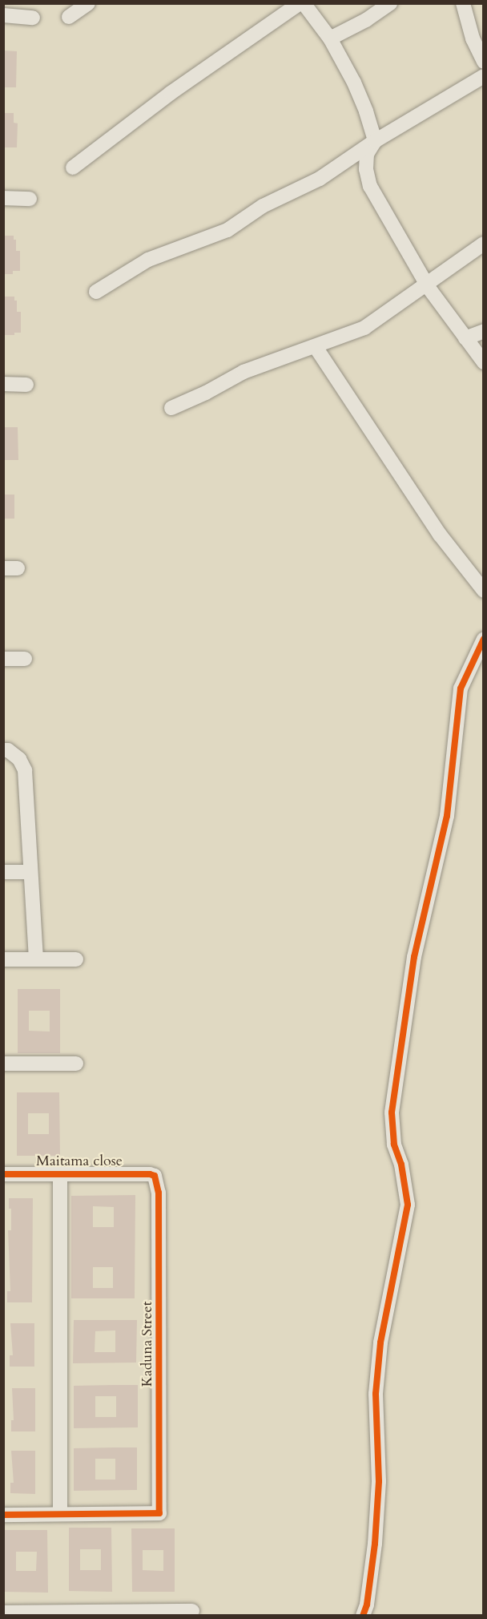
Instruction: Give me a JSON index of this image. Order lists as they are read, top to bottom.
{
  "streets": {
    "street": ["Maitama close", "Kaduna Street"]
  },
  "crossings": [
    ["Maitama close", "Kaduna Street"]
  ]
}
